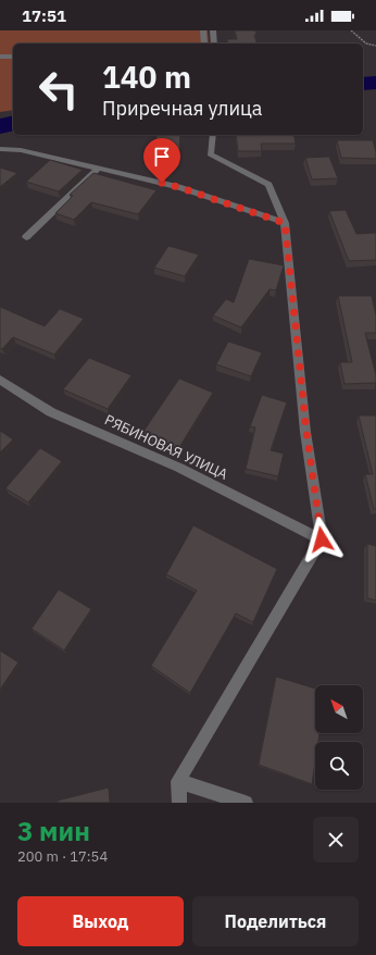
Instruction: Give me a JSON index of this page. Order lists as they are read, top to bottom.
{
  "streets": {
    "street": ["РЯБИНОВАЯ УЛИЦА"]
  },
  "north": "top left",
  "page": {
    "status": "17:51",
    "turn": ["140 m", "Приречная улица"],
    "heading": ["3 мин", "200 m · 17:54"],
    "buttons": ["Выход", "Поделиться"]
  }
}
